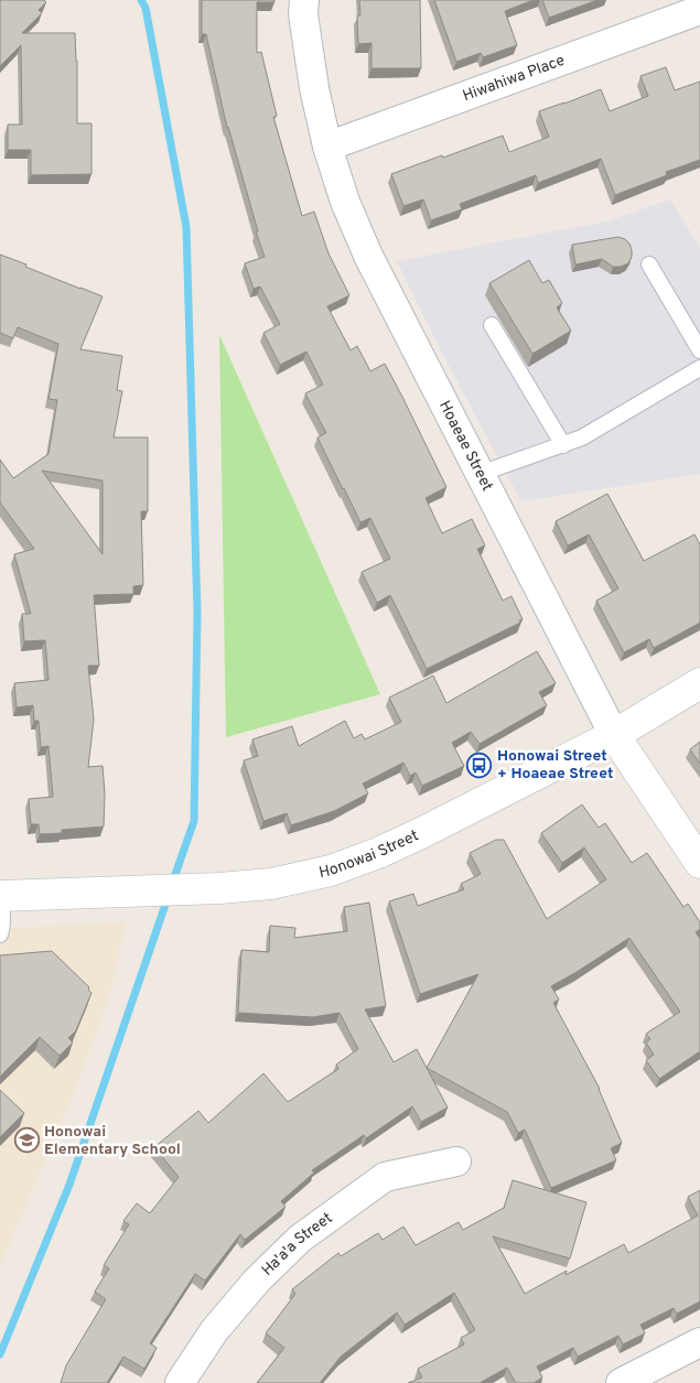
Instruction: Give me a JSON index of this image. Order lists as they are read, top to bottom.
{
  "streets": {
    "street": [
      "Hiwahiwa Place",
      "Hoaeae Street",
      "Honowai Street",
      "Ha'a'a Street"
    ]
  },
  "crossings": [
    ["Hiwahiwa Place", "Hoaeae Street"],
    ["Hoaeae Street", "Honowai Street"]
  ],
  "places": {
    "bus stop": ["Honowai Street + Hoaeae Street"],
    "school or university": ["Honowai Elementary School"]
  }
}
